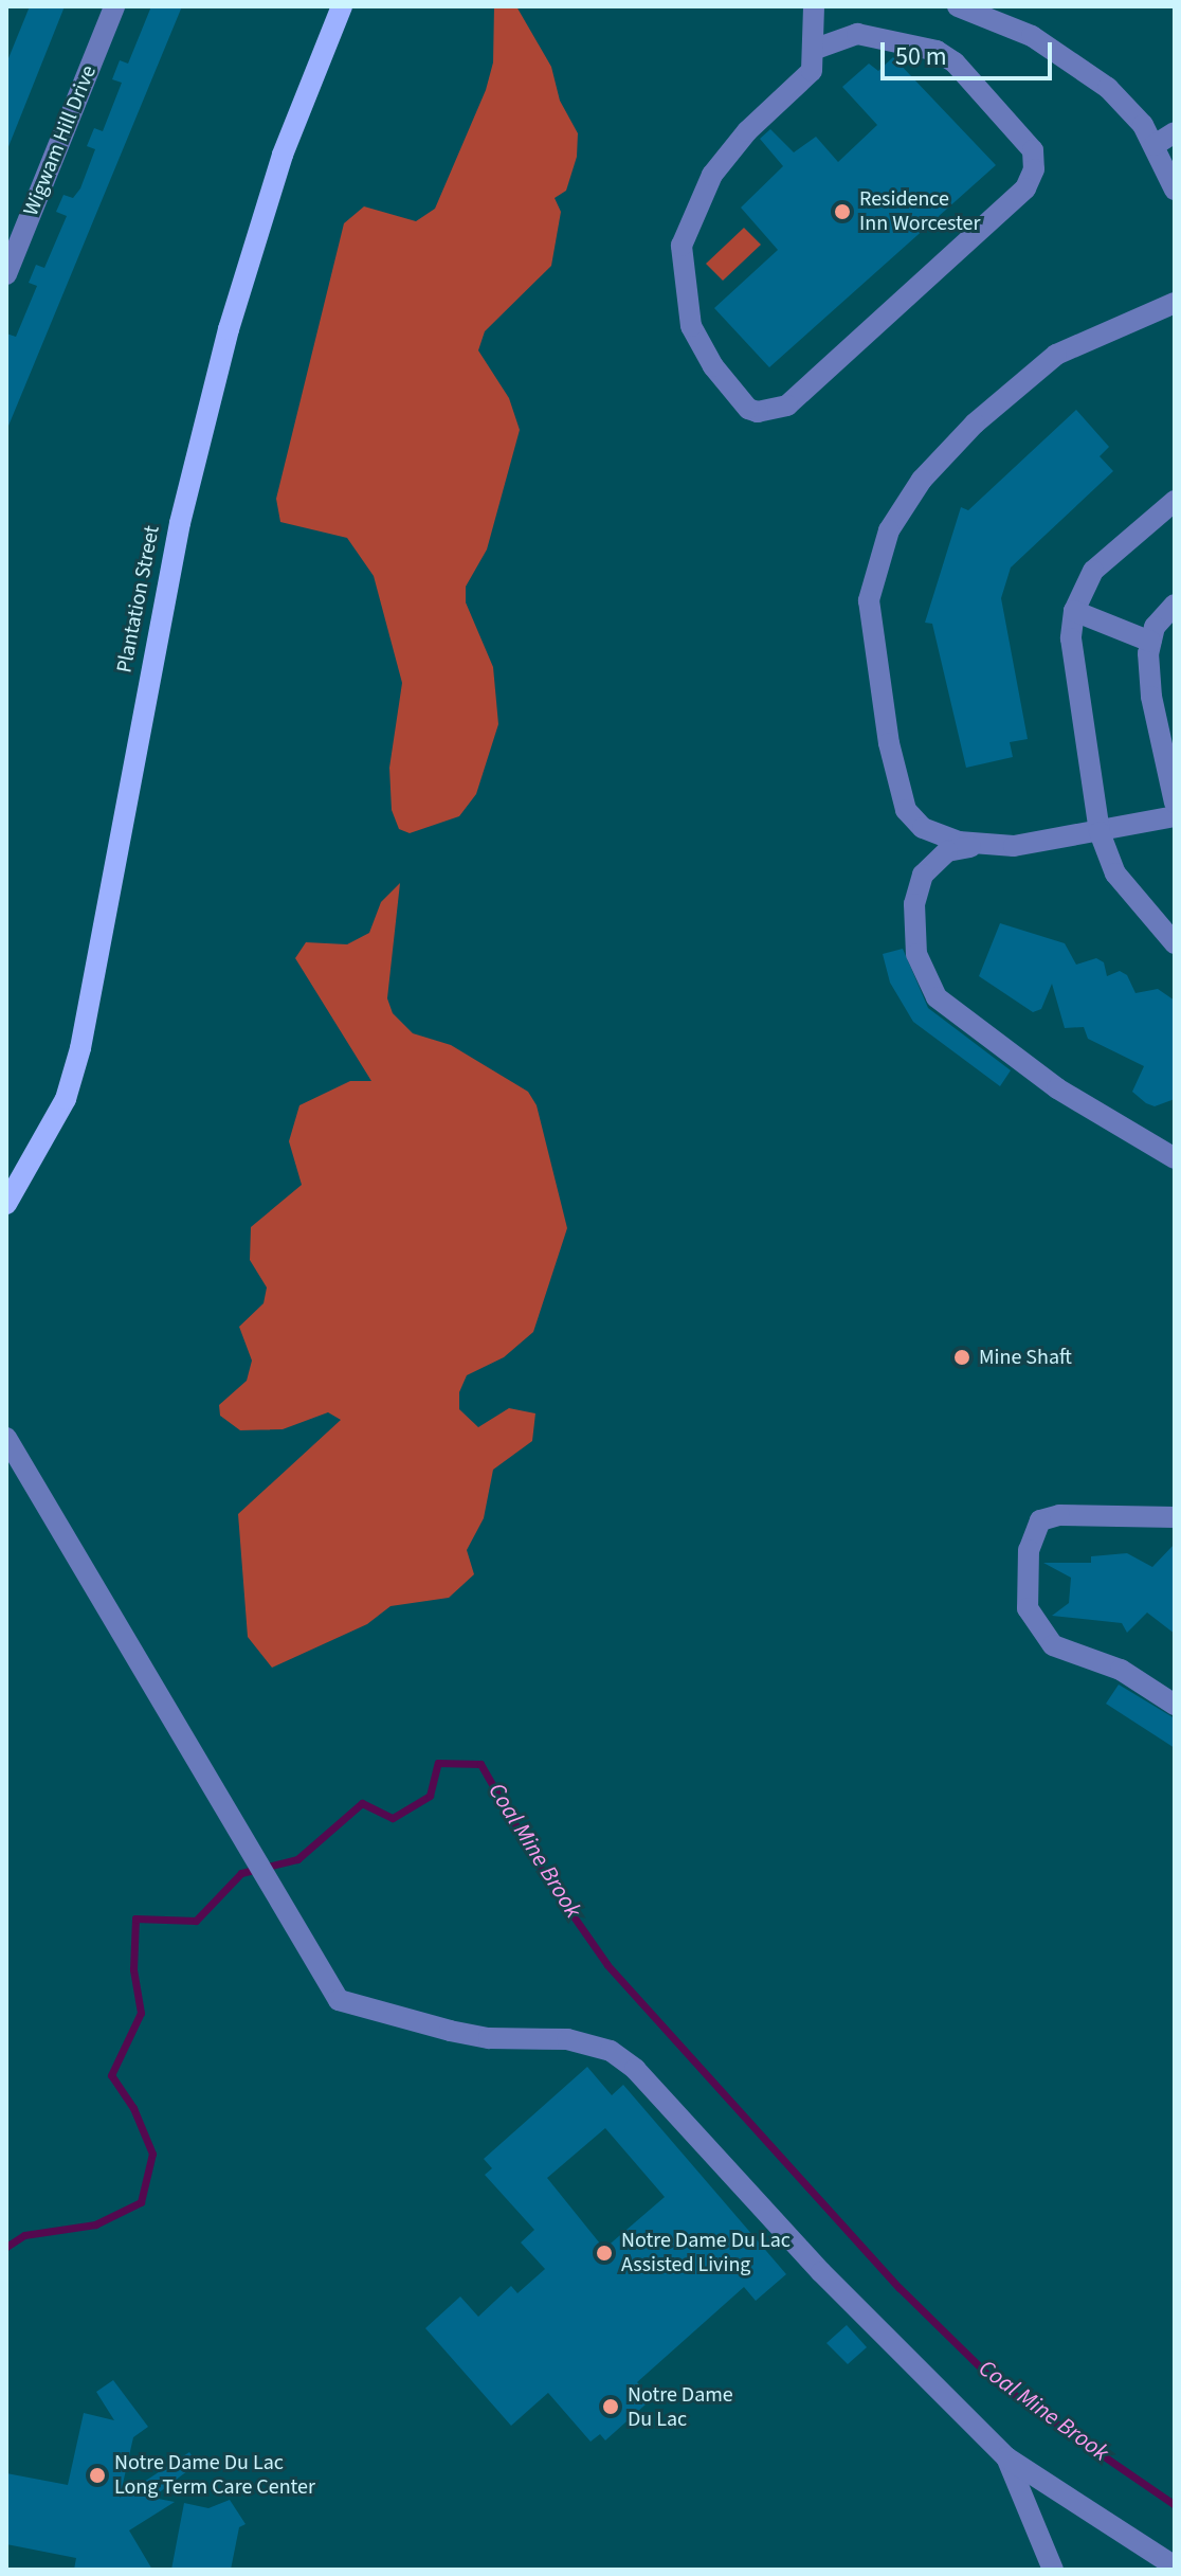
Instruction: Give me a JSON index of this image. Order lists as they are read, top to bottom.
{
  "streets": {
    "main road": ["Plantation Street"],
    "street": ["Wigwam Hill Drive"]
  },
  "water": ["Coal Mine Brook"],
  "places": [
    "Residence Inn Worcester",
    "Mine Shaft",
    "Notre Dame Du Lac Assisted Living",
    "Notre Dame Du Lac",
    "Notre Dame Du Lac Long Term Care Center"
  ],
  "scale_bar": "50 m"
}
